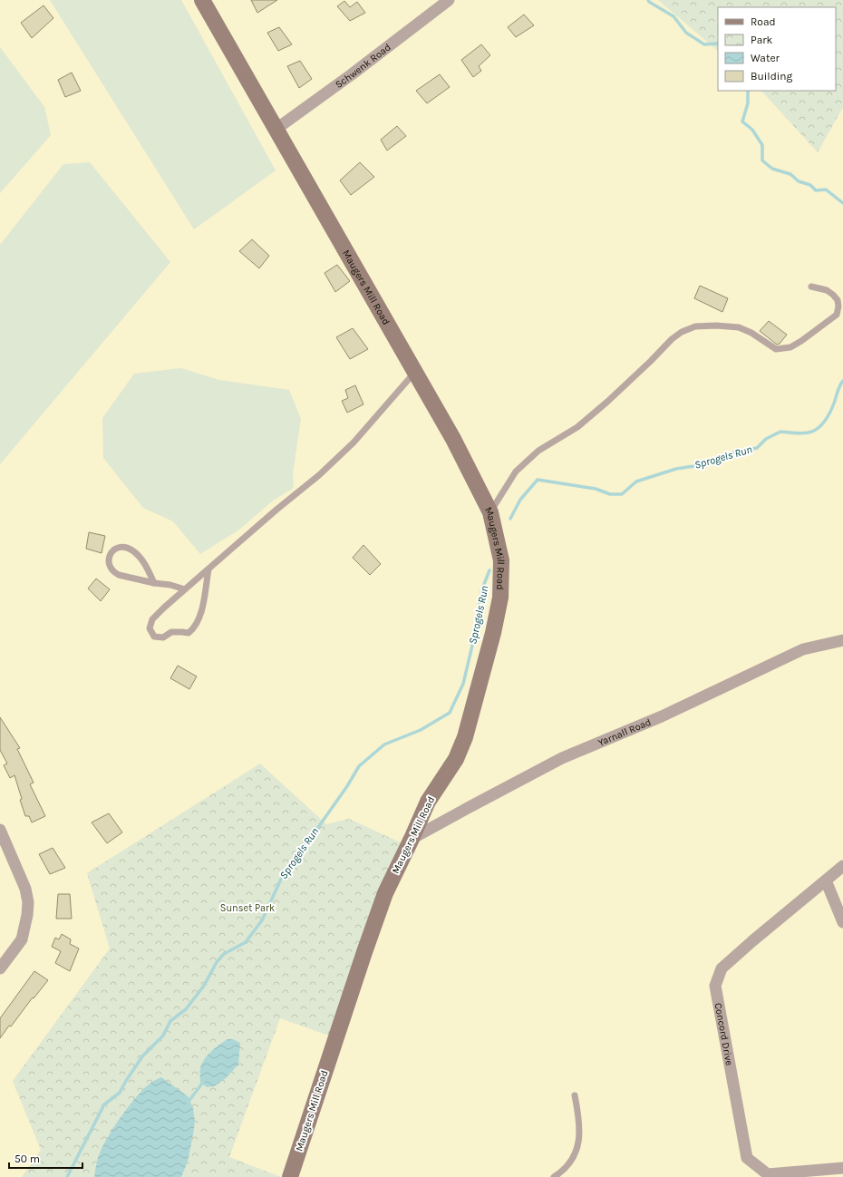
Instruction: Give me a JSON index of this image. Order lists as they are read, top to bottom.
{
  "streets": {
    "street": [
      "Schwenk Road",
      "Maugers Mill Road",
      "Yarnall Road",
      "Concord Drive"
    ]
  },
  "crossings": [
    ["Schwenk Road", "Maugers Mill Road"],
    ["Maugers Mill Road", "Yarnall Road"]
  ],
  "water": ["Sprogels Run"],
  "parks": ["Sunset Park"],
  "legend": [
    "Road",
    "Park",
    "Water",
    "Building"
  ],
  "scale_bar": "50 m"
}
